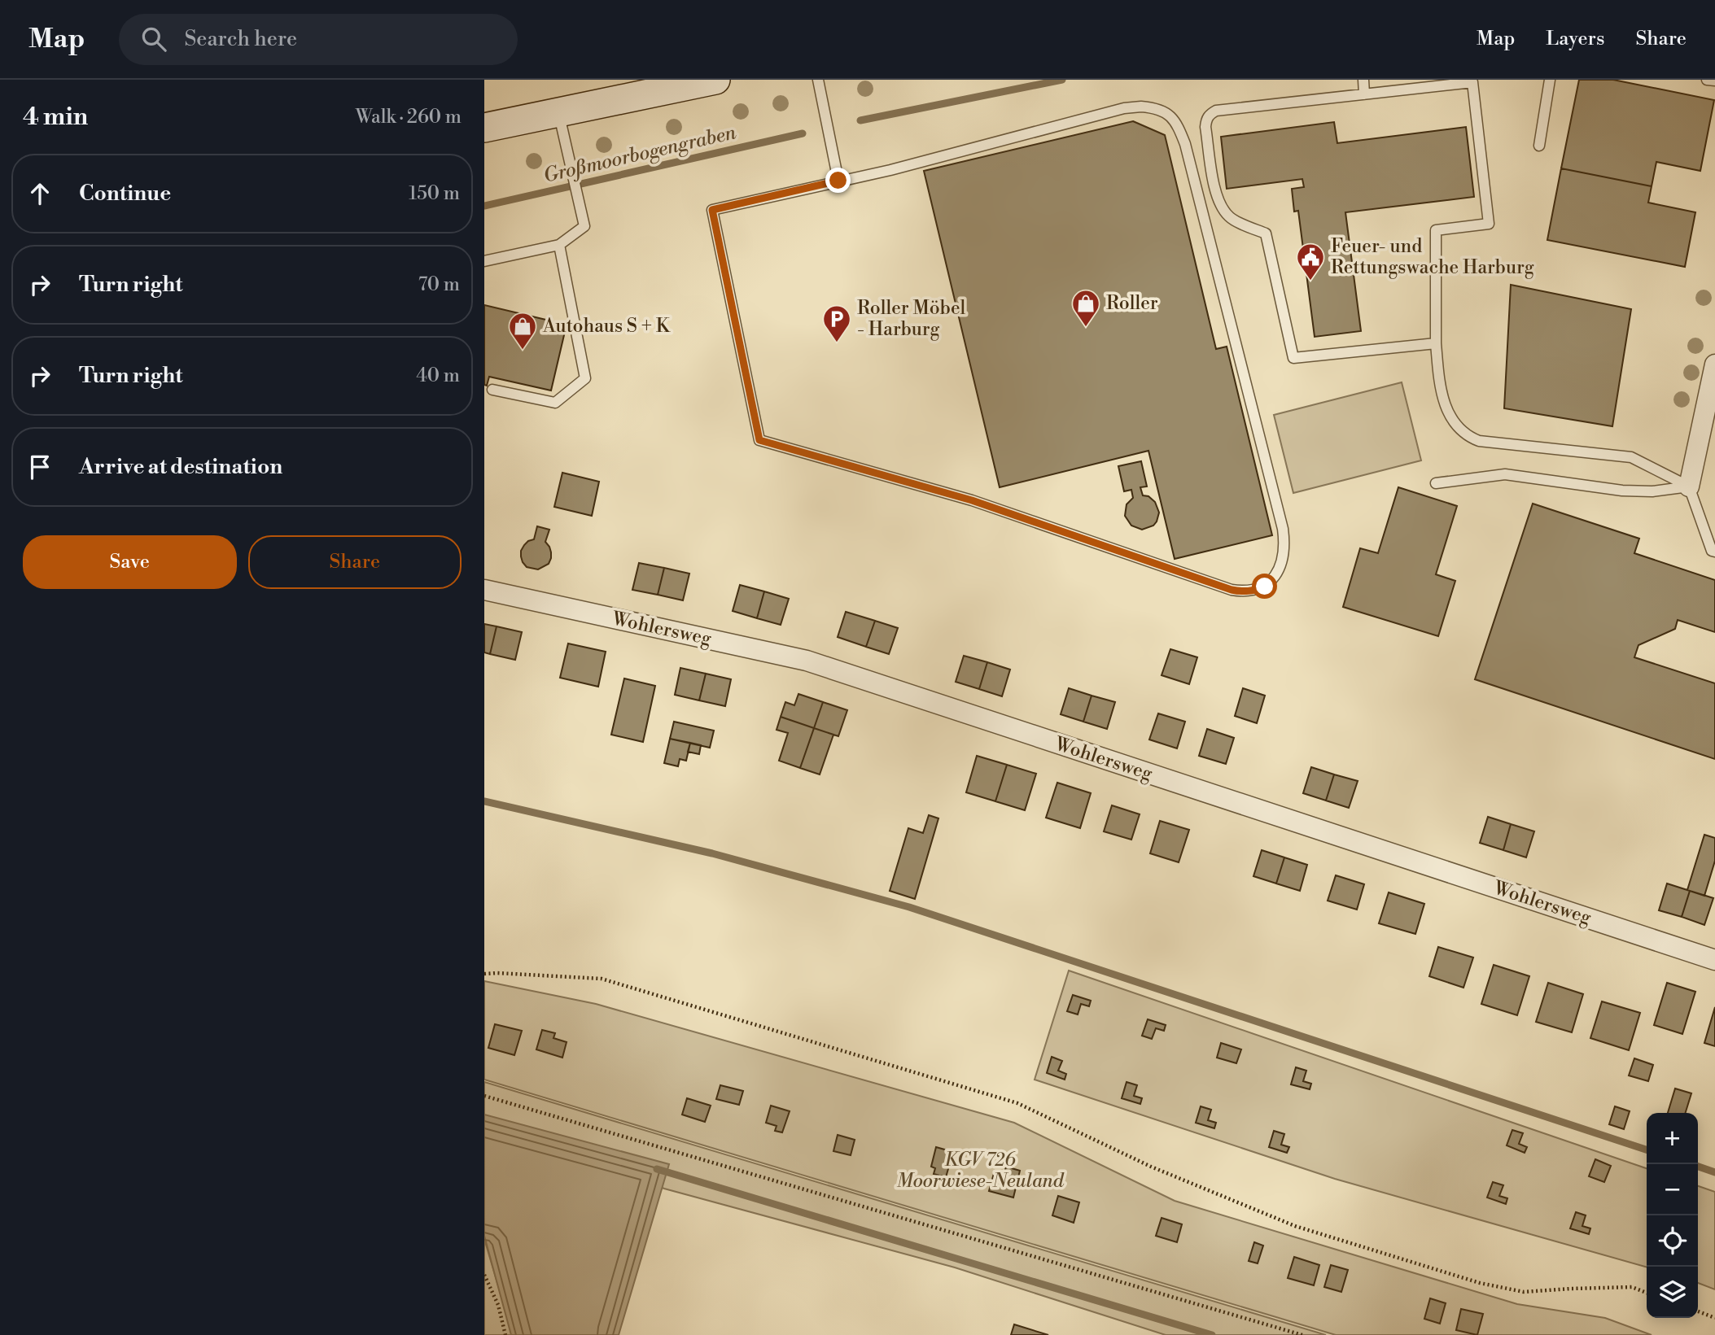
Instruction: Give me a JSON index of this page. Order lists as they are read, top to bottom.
{
  "streets": {
    "street": ["Wohlersweg"]
  },
  "water": ["Großmoorbogengraben"],
  "parks": ["KGV 726 Moorwiese-Neuland"],
  "places": {
    "public building": ["Feuer- und Rettungswache Harburg"],
    "shop": ["Roller", "Autohaus S + K"],
    "parking": ["Roller Möbel - Harburg"]
  },
  "page": {
    "header": "Map",
    "search": "Search here",
    "nav": ["Map", "Layers", "Share"],
    "heading": ["4 min", "Walk · 260 m"],
    "list": [
      ["Continue", "150 m"],
      ["Turn right", "70 m"],
      ["Turn right", "40 m"],
      "Arrive at destination"
    ],
    "buttons": ["Save", "Share"],
    "map_buttons": ["+", "−"]
  }
}
